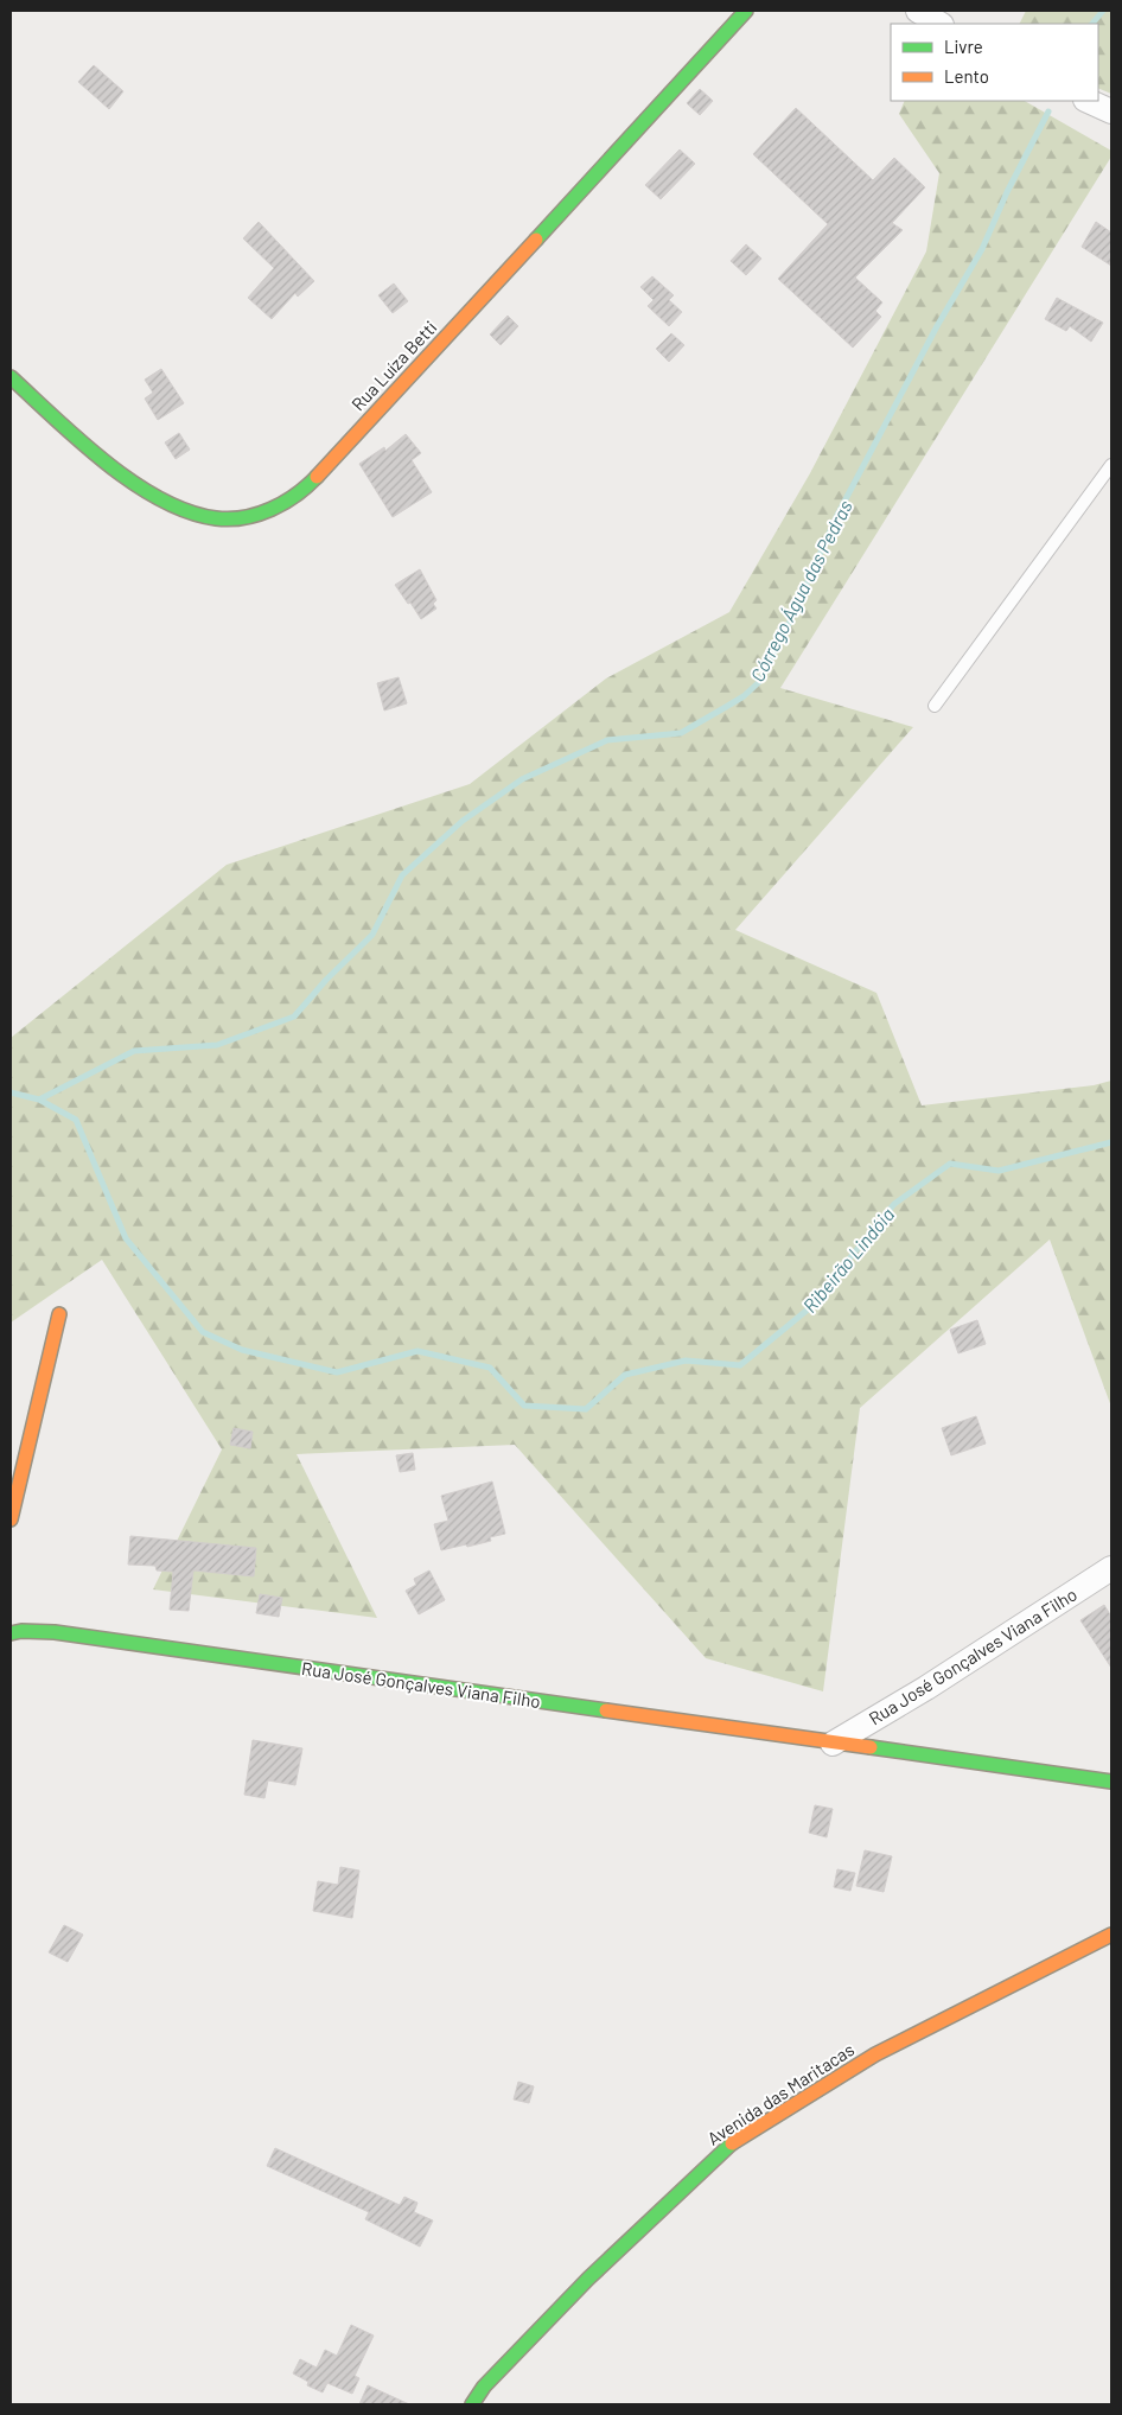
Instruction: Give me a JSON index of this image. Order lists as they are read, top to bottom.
{
  "streets": {
    "street": ["Rua Luíza Betti", "Rua José Gonçalves Viana Filho", "Avenida das Maritacas"]
  },
  "water": ["Córrego Água das Pedras", "Ribeirão Lindóia"],
  "legend": ["Livre", "Lento"]
}
